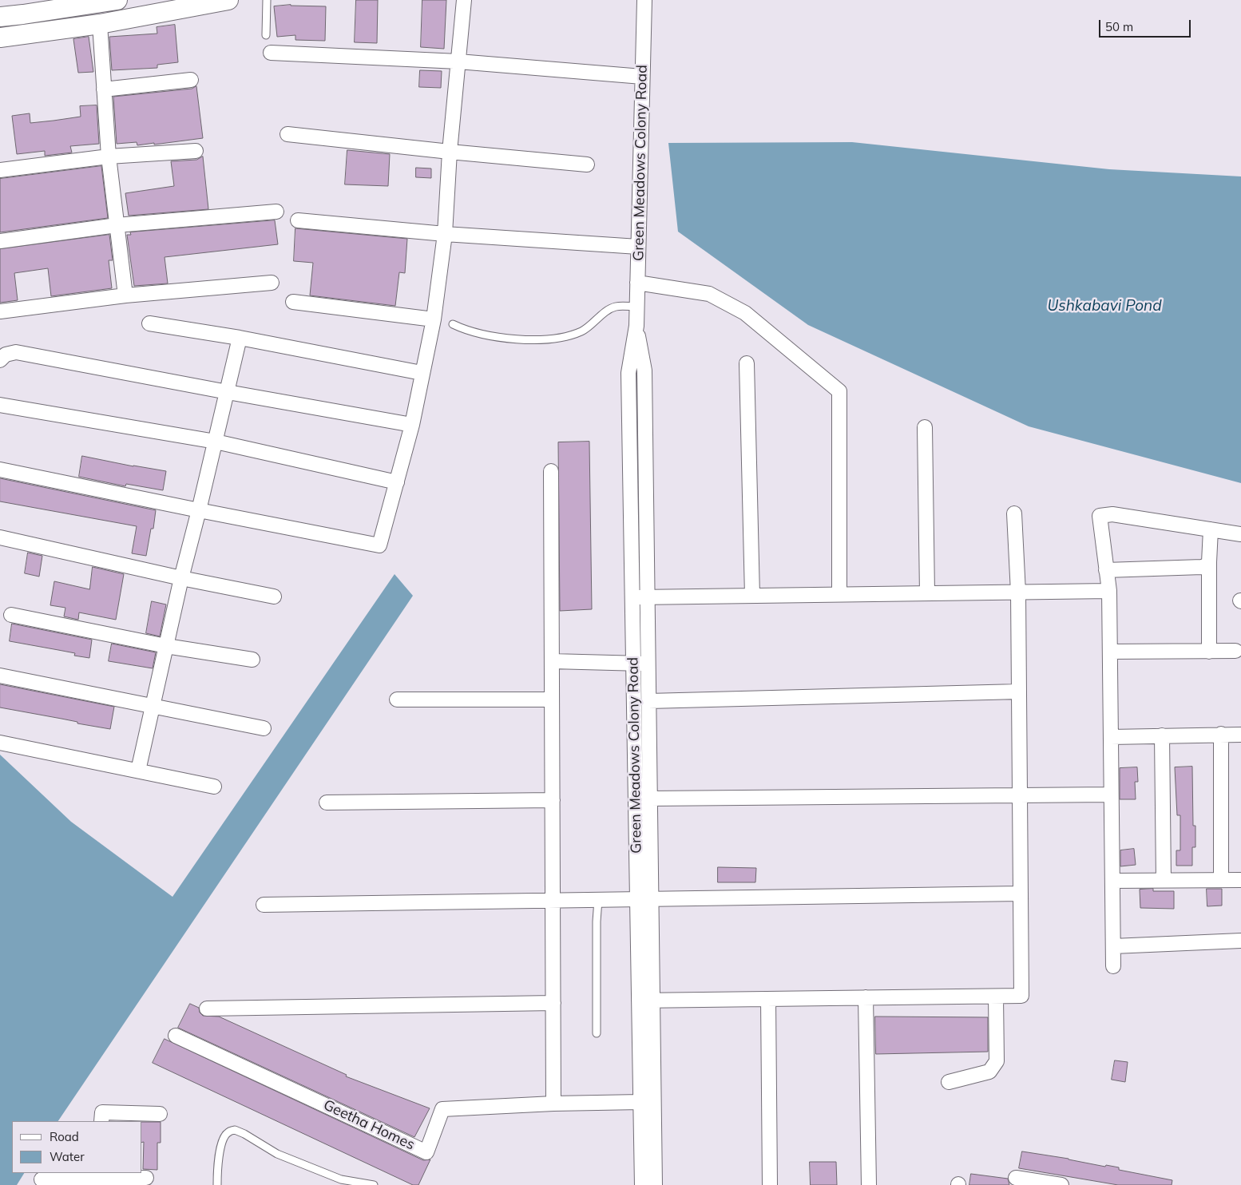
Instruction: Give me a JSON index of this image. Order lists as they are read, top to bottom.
{
  "streets": {
    "street": ["Green Meadows Colony Road", "Geetha Homes"]
  },
  "crossings": [
    ["Green Meadows Colony Road", "Geetha Homes"]
  ],
  "water": ["Ushkabavi Pond"],
  "legend": ["Road", "Water"],
  "scale_bar": "50 m"
}
